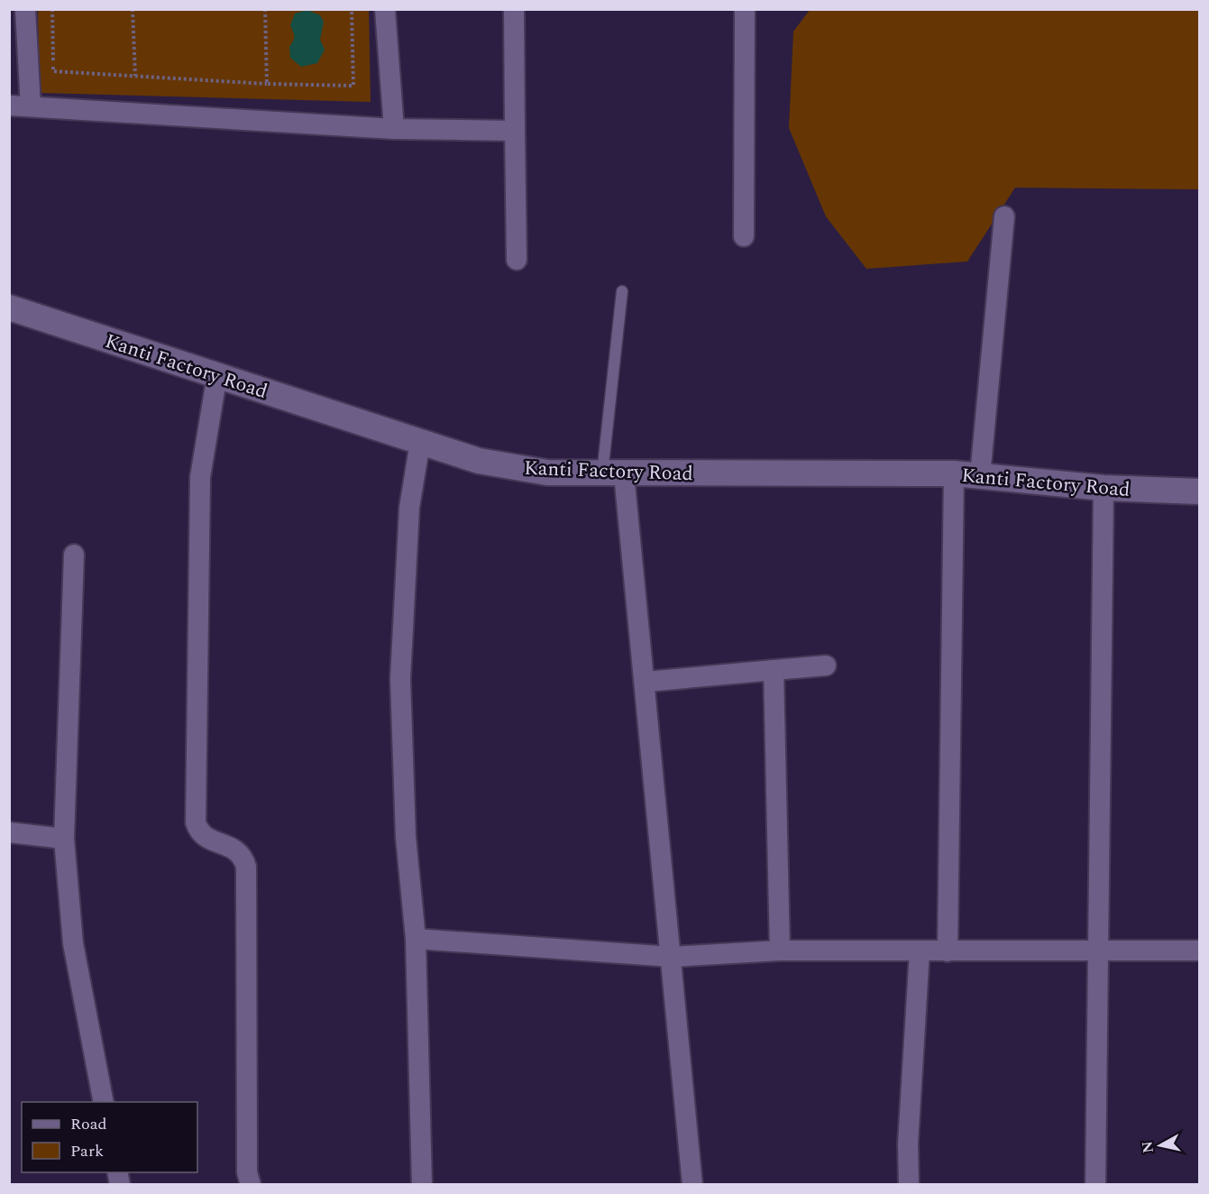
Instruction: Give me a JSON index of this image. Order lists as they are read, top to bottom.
{
  "streets": {
    "street": ["Kanti Factory Road"]
  },
  "legend": ["Road", "Park"],
  "north": "left"
}
